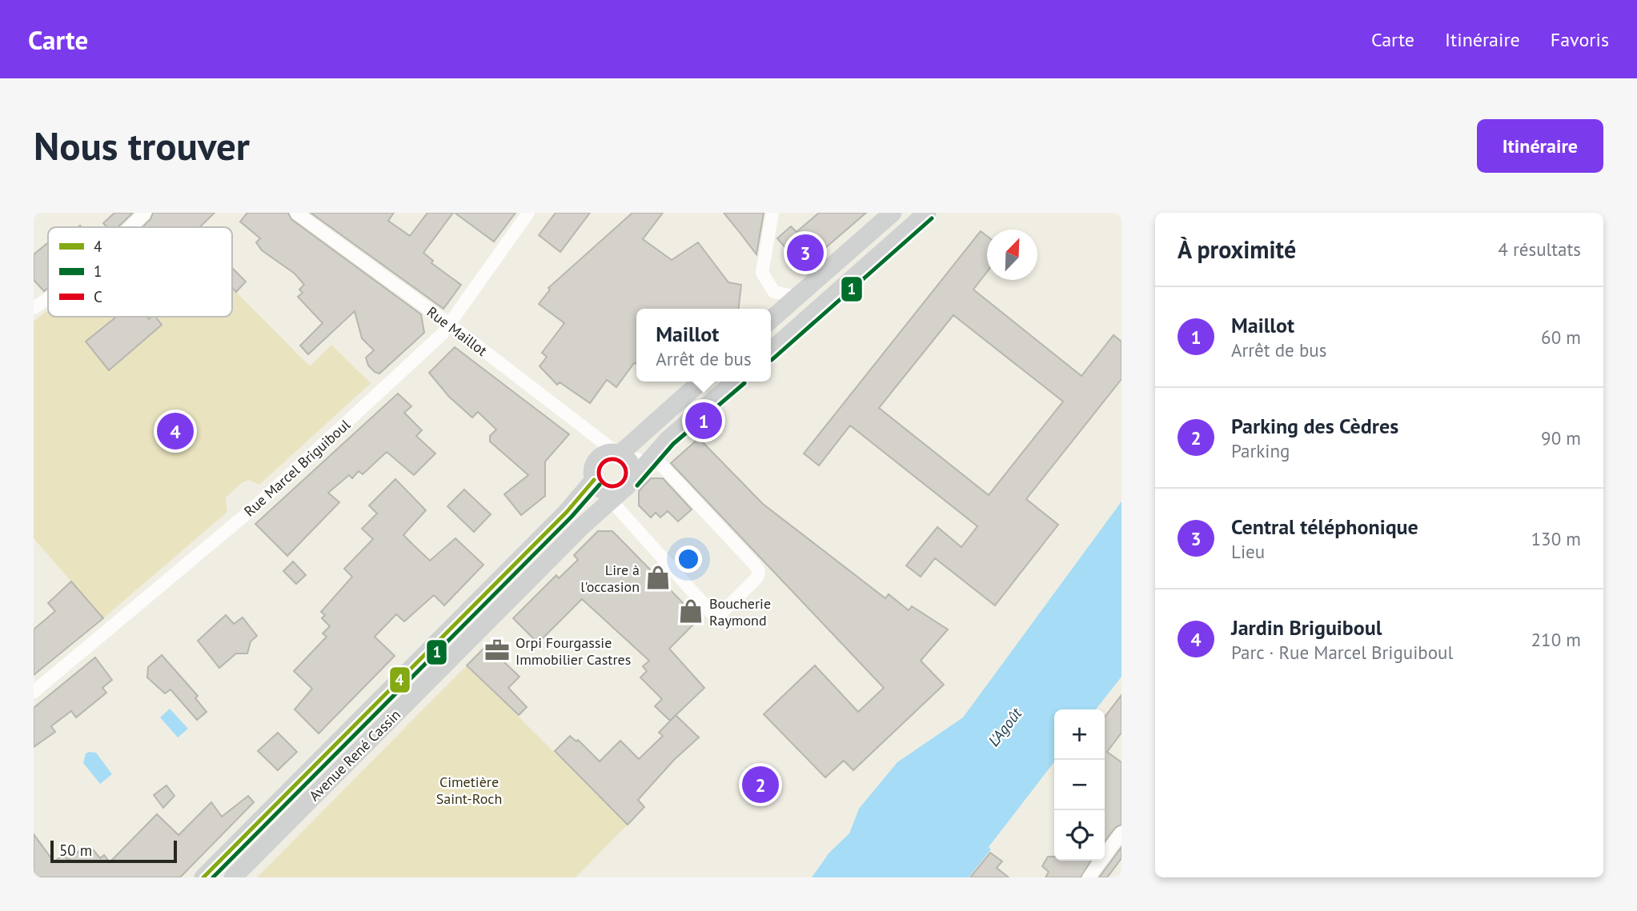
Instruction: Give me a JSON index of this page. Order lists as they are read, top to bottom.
{
  "streets": {
    "main road": ["Avenue René Cassin"],
    "street": ["Rue Maillot", "Rue Marcel Briguiboul"]
  },
  "crossings": [
    ["Rue Maillot", "Rue Marcel Briguiboul"]
  ],
  "water": ["L'Agoût"],
  "parks": ["Cimetière Saint-Roch"],
  "places": {
    "shop": ["Lire à l'occasion", "Boucherie Raymond"],
    "office": ["Orpi Fourgassie Immobilier Castres"]
  },
  "lines": ["transit line 1", "transit line C", "transit line 4"],
  "legend": ["4", "1", "C"],
  "scale_bar": "50 m",
  "north": "top right",
  "page": {
    "header": "Carte",
    "nav": ["Carte", "Itinéraire", "Favoris"],
    "buttons": "Itinéraire",
    "title": "Nous trouver",
    "heading": ["À proximité", "4 résultats"],
    "pins": [
      "3",
      "1",
      "4",
      "2"
    ],
    "list": [
      {
        "mark": "1",
        "name": "Maillot",
        "note": "Arrêt de bus",
        "value": "60 m"
      },
      {
        "mark": "2",
        "name": "Parking des Cèdres",
        "note": "Parking",
        "value": "90 m"
      },
      {
        "mark": "3",
        "name": "Central téléphonique",
        "note": "Lieu",
        "value": "130 m"
      },
      {
        "mark": "4",
        "name": "Jardin Briguiboul",
        "note": "Parc · Rue Marcel Briguiboul",
        "value": "210 m"
      }
    ],
    "popup": ["Maillot", "Arrêt de bus"],
    "map_buttons": ["+", "−"],
    "scale": "50 m"
  }
}
